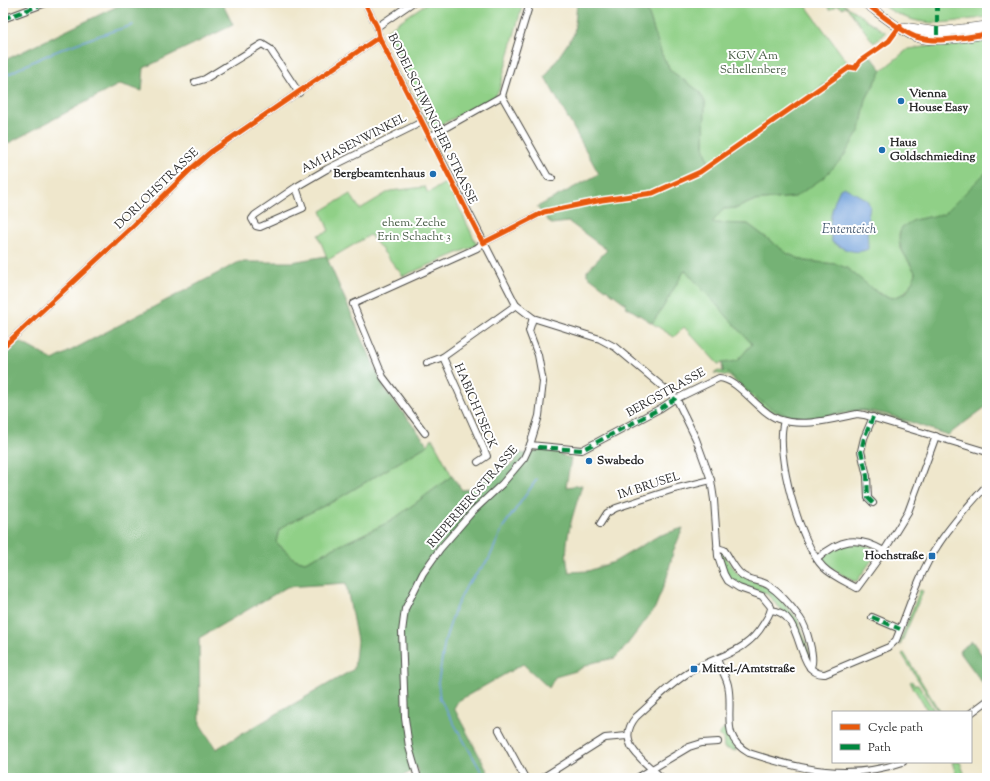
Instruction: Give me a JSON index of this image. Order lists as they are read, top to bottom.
{
  "streets": {
    "street": [
      "BODELSCHWINGHER STRASSE",
      "AM HASENWINKEL",
      "DORLOHSTRASSE",
      "BERGSTRASSE",
      "HABICHTSECK",
      "IM BRUSEL",
      "RIEPERBERGSTRASSE"
    ]
  },
  "crossings": [
    ["BODELSCHWINGHER STRASSE", "AM HASENWINKEL"],
    ["BODELSCHWINGHER STRASSE", "DORLOHSTRASSE"],
    ["BERGSTRASSE", "RIEPERBERGSTRASSE"]
  ],
  "water": ["Ententeich"],
  "parks": ["KGV Am Schellenberg", "ehem. Zeche Erin Schacht 3"],
  "places": {
    "other": [
      "Vienna House Easy",
      "Haus Goldschmieding",
      "Bergbeamtenhaus",
      "Swabedo"
    ],
    "transit": ["Hochstraße", "Mittel-/Amtstraße"]
  },
  "legend": ["Cycle path", "Path"]
}
